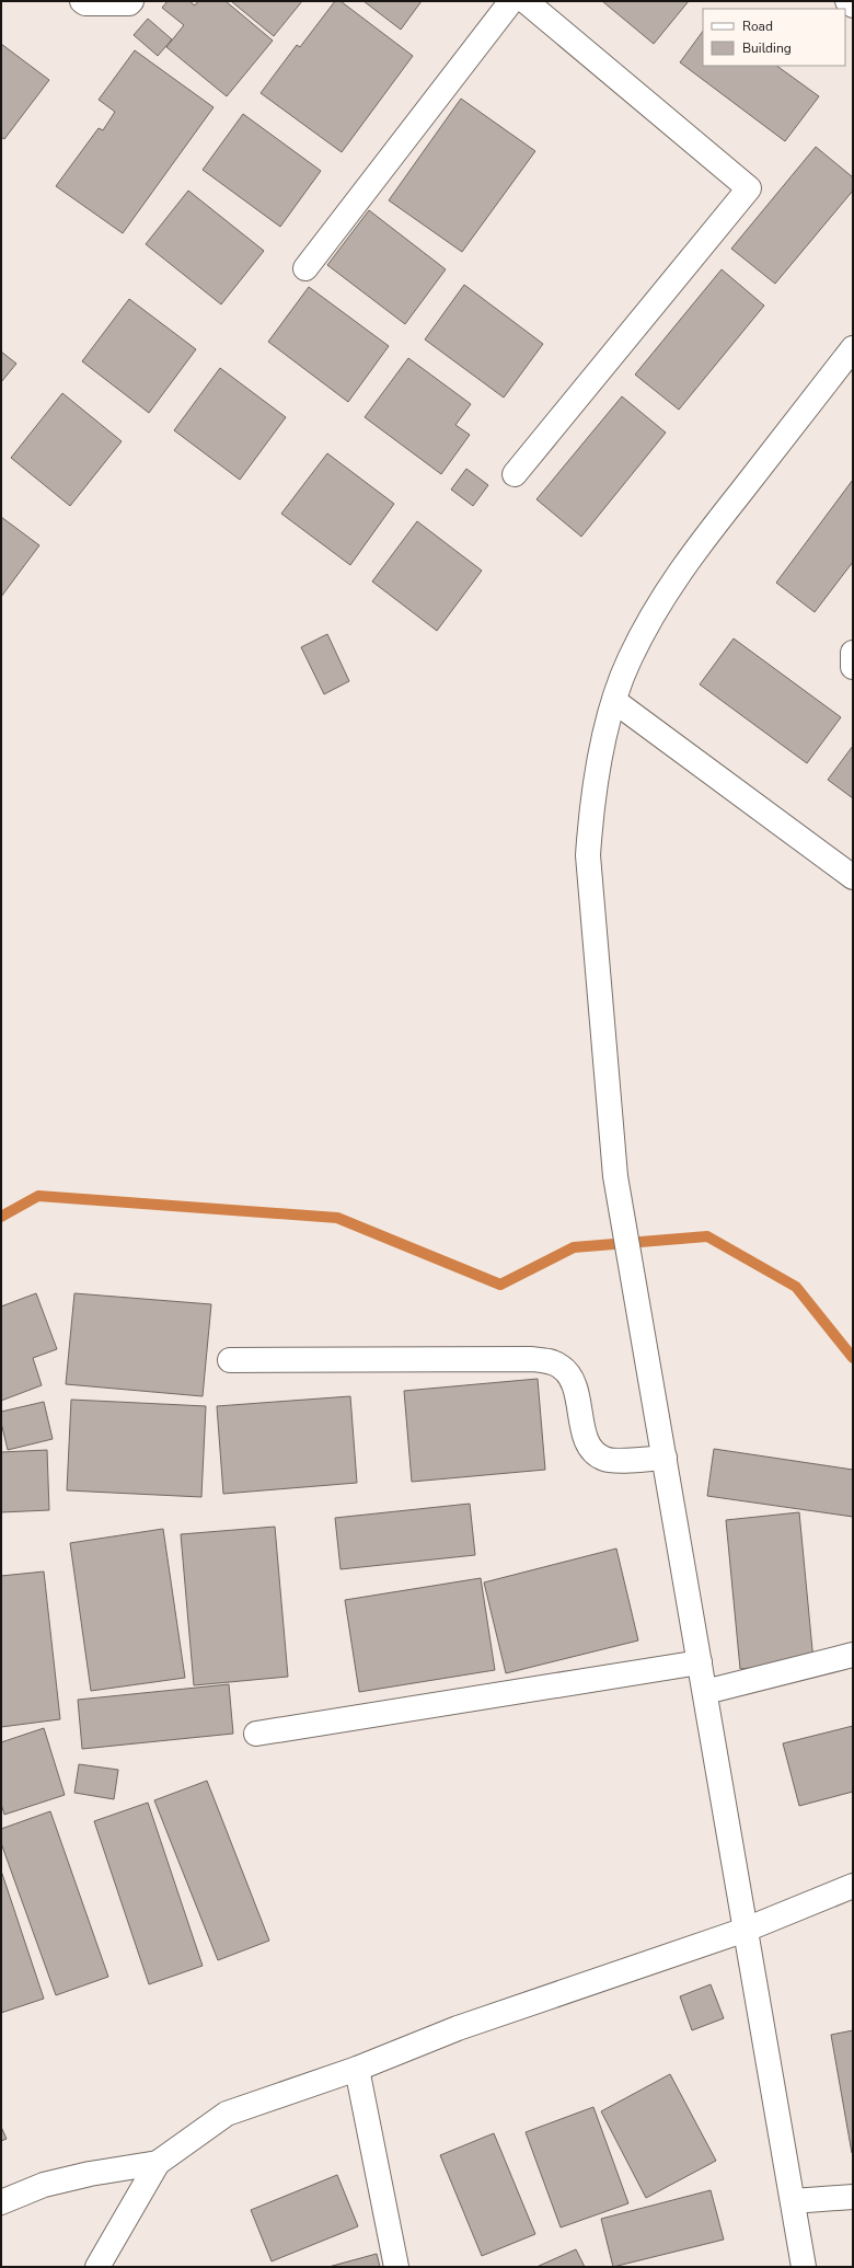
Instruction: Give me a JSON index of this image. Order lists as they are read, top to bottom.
{
  "legend": ["Road", "Building"]
}
